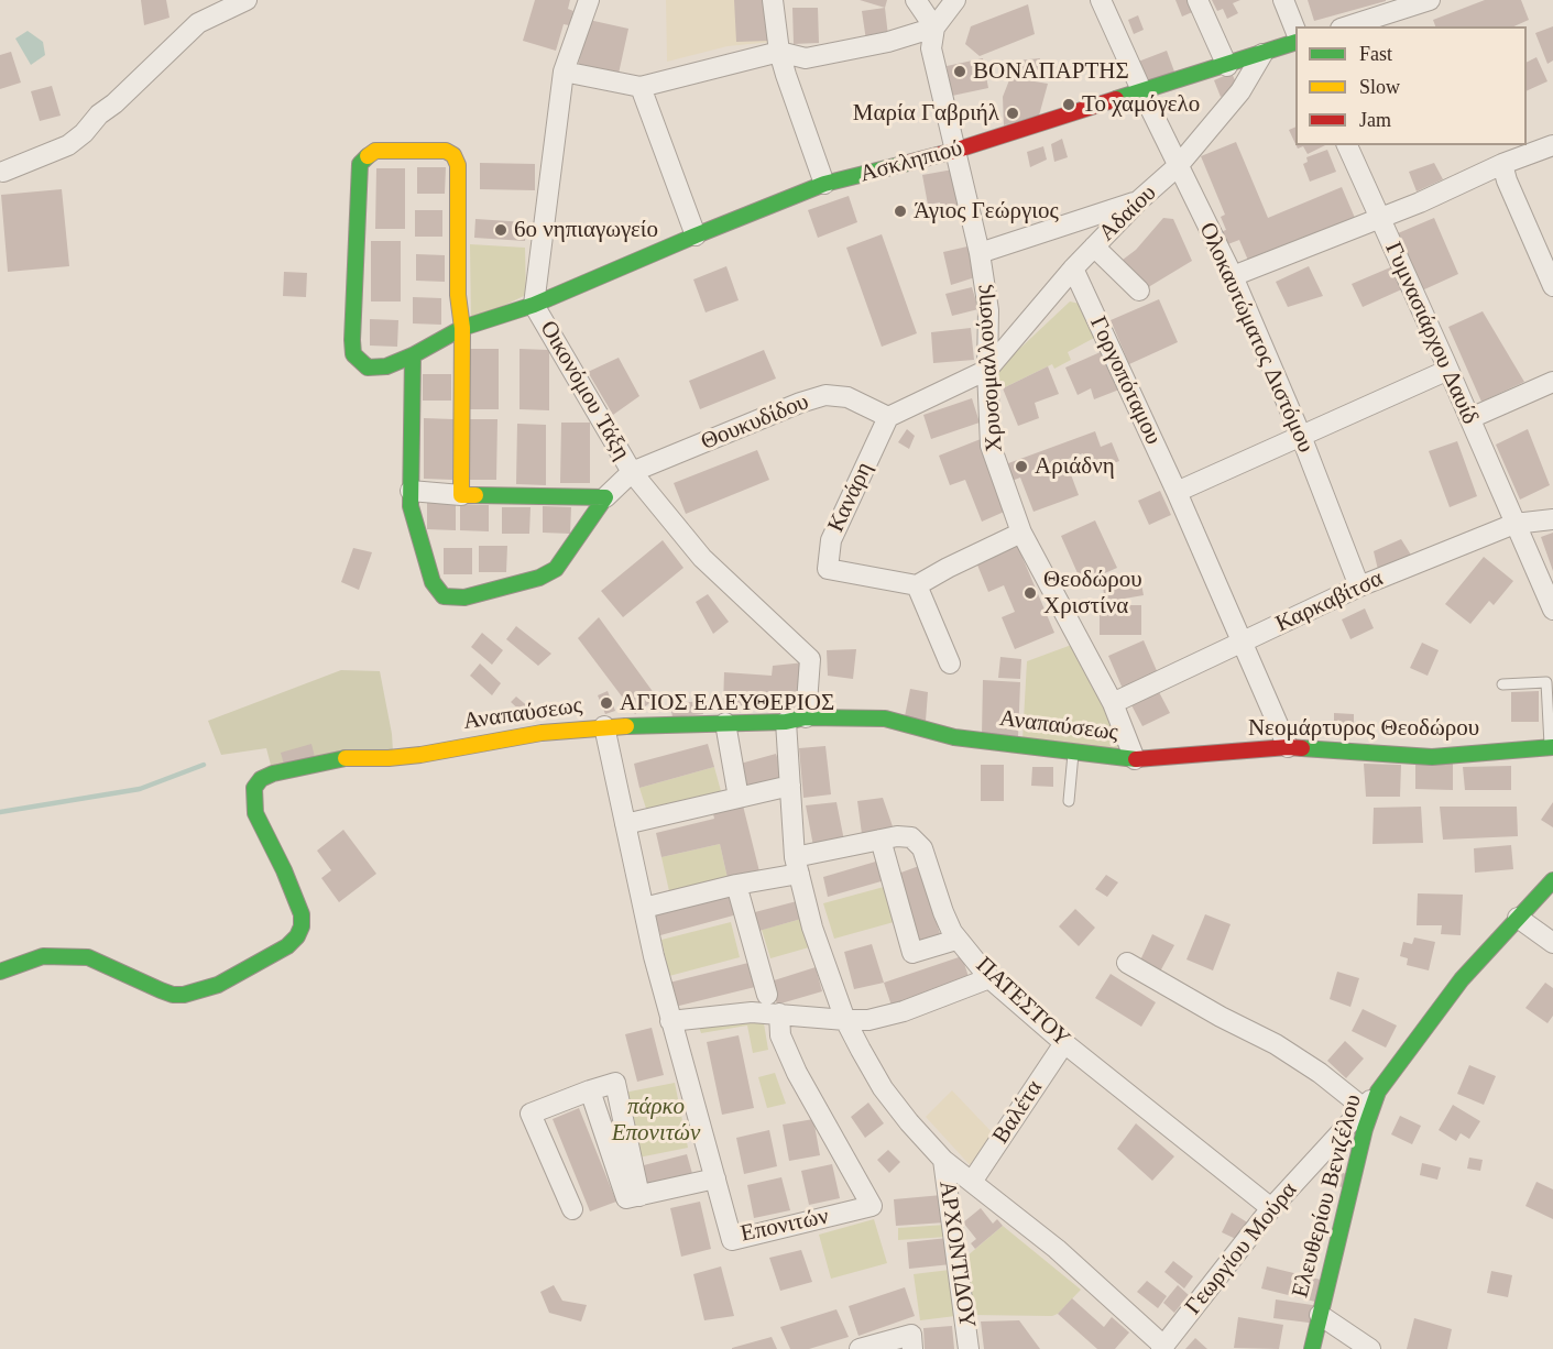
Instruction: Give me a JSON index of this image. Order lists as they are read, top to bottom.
{
  "streets": {
    "street": [
      "Ασκληπιού",
      "Αδαίου",
      "Γυμνασιάρχου Δαυίδ",
      "Ολοκαυτώματος Διστόμου",
      "Χρυσομαλλούσης",
      "Γοργοπόταμου",
      "Οικονόμου Τάξη",
      "Θουκυδίδου",
      "Κανάρη",
      "Καρκαβίτσα",
      "Αναπαύσεως",
      "Νεομάρτυρος Θεοδώρου",
      "ΠΑΤΕΣΤΟΥ",
      "Βαλέτα",
      "Ελευθερίου Βενιζέλου",
      "Επονιτών",
      "Γεωργίου Μούρα",
      "ΑΡΧΟΝΤΙΔΟΥ"
    ]
  },
  "crossings": [
    ["Ασκληπιού", "Αδαίου"],
    ["Ασκληπιού", "Ολοκαυτώματος Διστόμου"],
    ["Ασκληπιού", "Χρυσομαλλούσης"],
    ["Ασκληπιού", "Οικονόμου Τάξη"],
    ["Αδαίου", "Ολοκαυτώματος Διστόμου"],
    ["Αδαίου", "Χρυσομαλλούσης"],
    ["Αδαίου", "Γοργοπόταμου"],
    ["Γυμνασιάρχου Δαυίδ", "Καρκαβίτσα"],
    ["Ολοκαυτώματος Διστόμου", "Καρκαβίτσα"],
    ["Χρυσομαλλούσης", "Καρκαβίτσα"],
    ["Χρυσομαλλούσης", "Αναπαύσεως"],
    ["Χρυσομαλλούσης", "Νεομάρτυρος Θεοδώρου"],
    ["Γοργοπόταμου", "Καρκαβίτσα"],
    ["Γοργοπόταμου", "Νεομάρτυρος Θεοδώρου"],
    ["Οικονόμου Τάξη", "Θουκυδίδου"],
    ["Οικονόμου Τάξη", "Αναπαύσεως"],
    ["Θουκυδίδου", "Κανάρη"],
    ["Αναπαύσεως", "Νεομάρτυρος Θεοδώρου"],
    ["Αναπαύσεως", "Επονιτών"],
    ["ΠΑΤΕΣΤΟΥ", "Βαλέτα"],
    ["ΠΑΤΕΣΤΟΥ", "Επονιτών"],
    ["ΠΑΤΕΣΤΟΥ", "Γεωργίου Μούρα"],
    ["Ελευθερίου Βενιζέλου", "Γεωργίου Μούρα"]
  ],
  "parks": ["πάρκο Επονιτών"],
  "places": [
    "ΒΟΝΑΠΑΡΤΗΣ",
    "Το χαμόγελο",
    "Μαρία Γαβριήλ",
    "Άγιος Γεώργιος",
    "6ο νηπιαγωγείο",
    "Αριάδνη",
    "Θεοδώρου Χριστίνα",
    "ΑΓΙΟΣ ΕΛΕΥΘΕΡΙΟΣ"
  ],
  "legend": ["Fast", "Slow", "Jam"]
}
